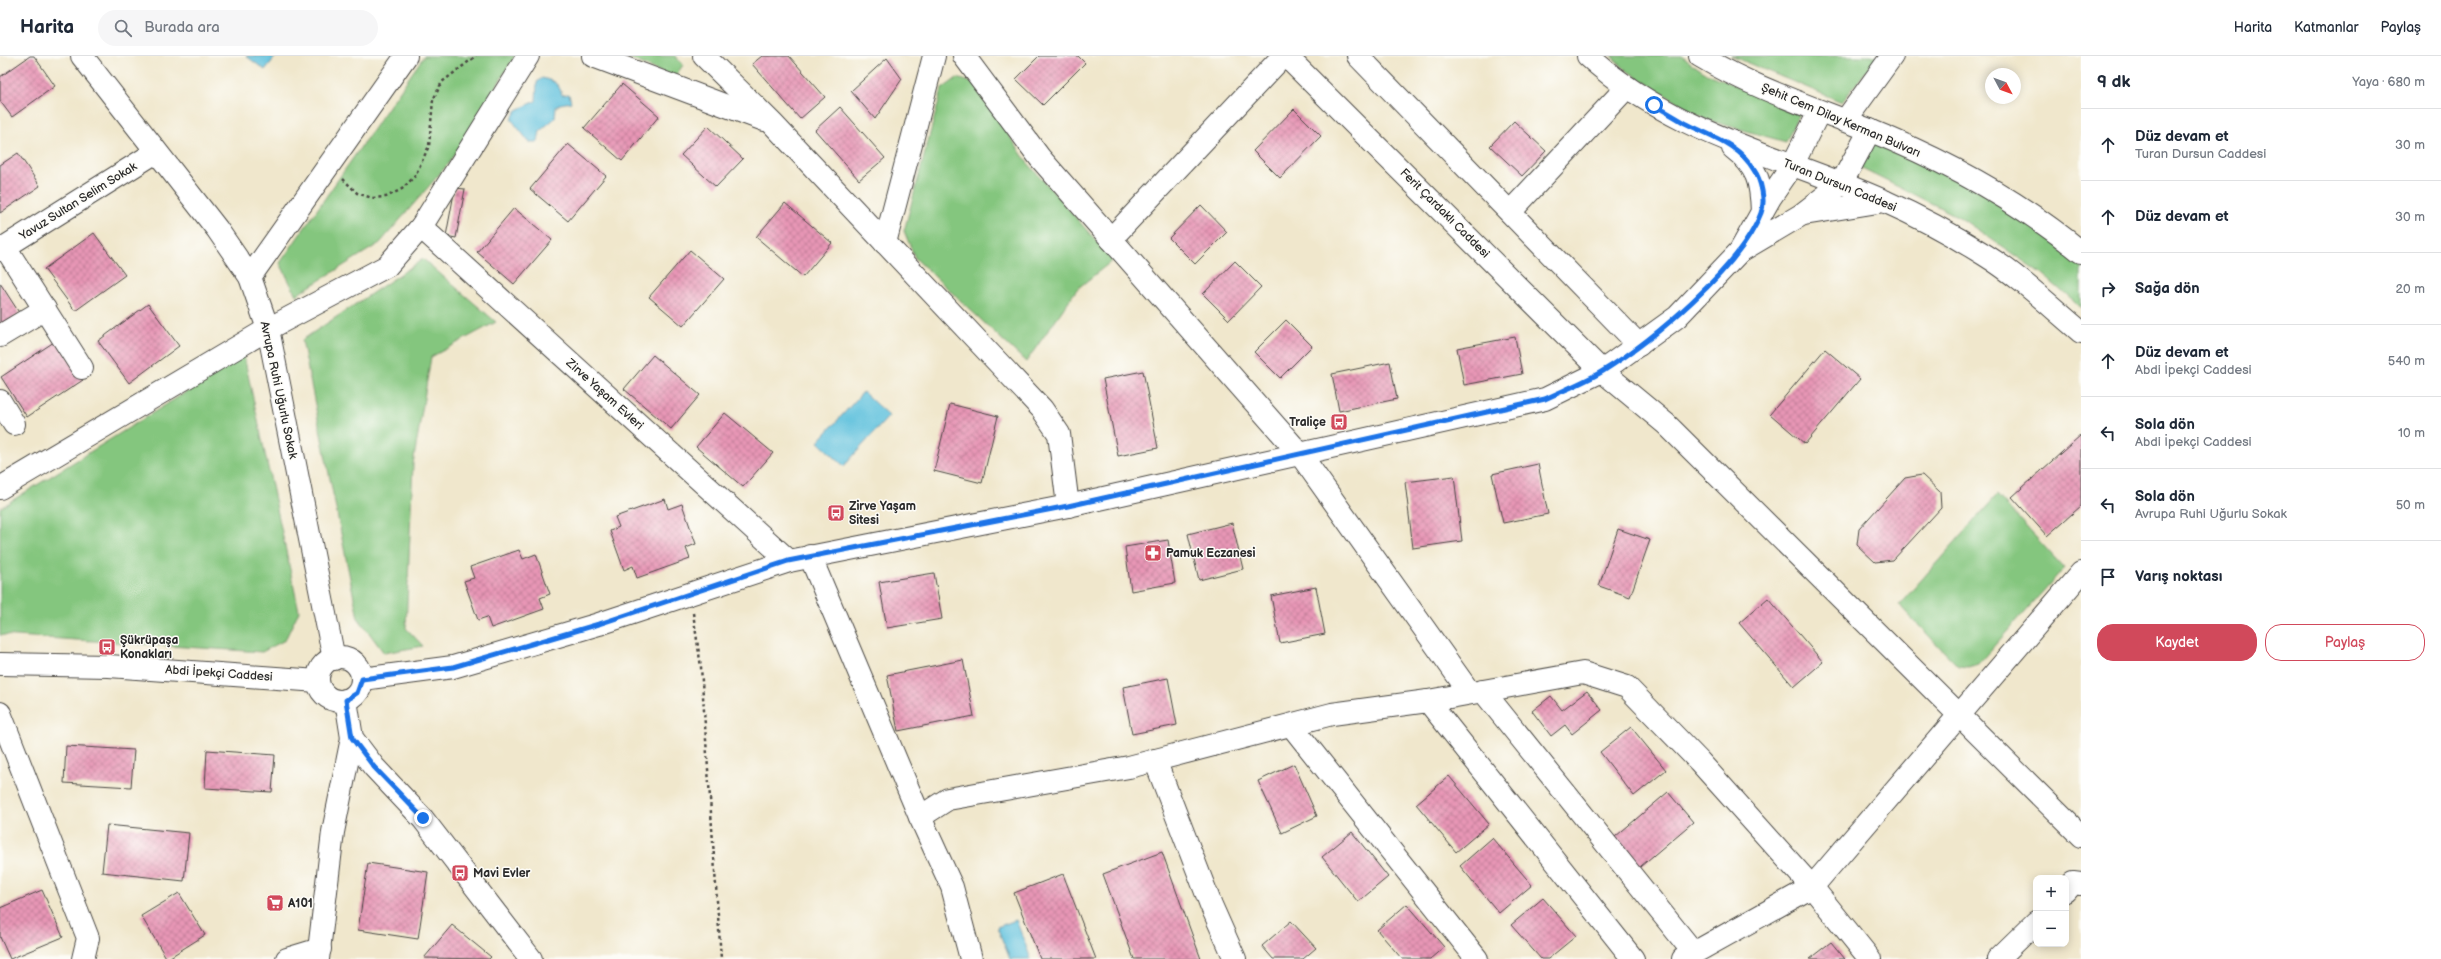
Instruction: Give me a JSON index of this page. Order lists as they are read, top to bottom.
{
  "streets": {
    "street": [
      "Şehit Cem Dilay Kerman Bulvarı",
      "Turan Dursun Caddesi",
      "Yavuz Sultan Selim Sokak",
      "Ferit Çardaklı Caddesi",
      "Avrupa Ruhi Uğurlu Sokak",
      "Zirve Yaşam Evleri",
      "Abdi İpekçi Caddesi"
    ]
  },
  "crossings": [
    ["Yavuz Sultan Selim Sokak", "Avrupa Ruhi Uğurlu Sokak"],
    ["Avrupa Ruhi Uğurlu Sokak", "Abdi İpekçi Caddesi"]
  ],
  "places": {
    "bus stop": [
      "Traliçe",
      "Zirve Yaşam Sitesi",
      "Şükrüpaşa Konakları",
      "Mavi Evler"
    ],
    "pharmacy": ["Pamuk Eczanesi"],
    "supermarket": ["A101"]
  },
  "north": "bottom right",
  "page": {
    "header": "Harita",
    "search": "Burada ara",
    "nav": ["Harita", "Katmanlar", "Paylaş"],
    "heading": ["9 dk", "Yaya · 680 m"],
    "list": [
      ["Düz devam et", "Turan Dursun Caddesi", "30 m"],
      ["Düz devam et", "30 m"],
      ["Sağa dön", "20 m"],
      ["Düz devam et", "Abdi İpekçi Caddesi", "540 m"],
      ["Sola dön", "Abdi İpekçi Caddesi", "10 m"],
      ["Sola dön", "Avrupa Ruhi Uğurlu Sokak", "50 m"],
      "Varış noktası"
    ],
    "buttons": ["Kaydet", "Paylaş"],
    "map_buttons": ["+", "−"]
  }
}
